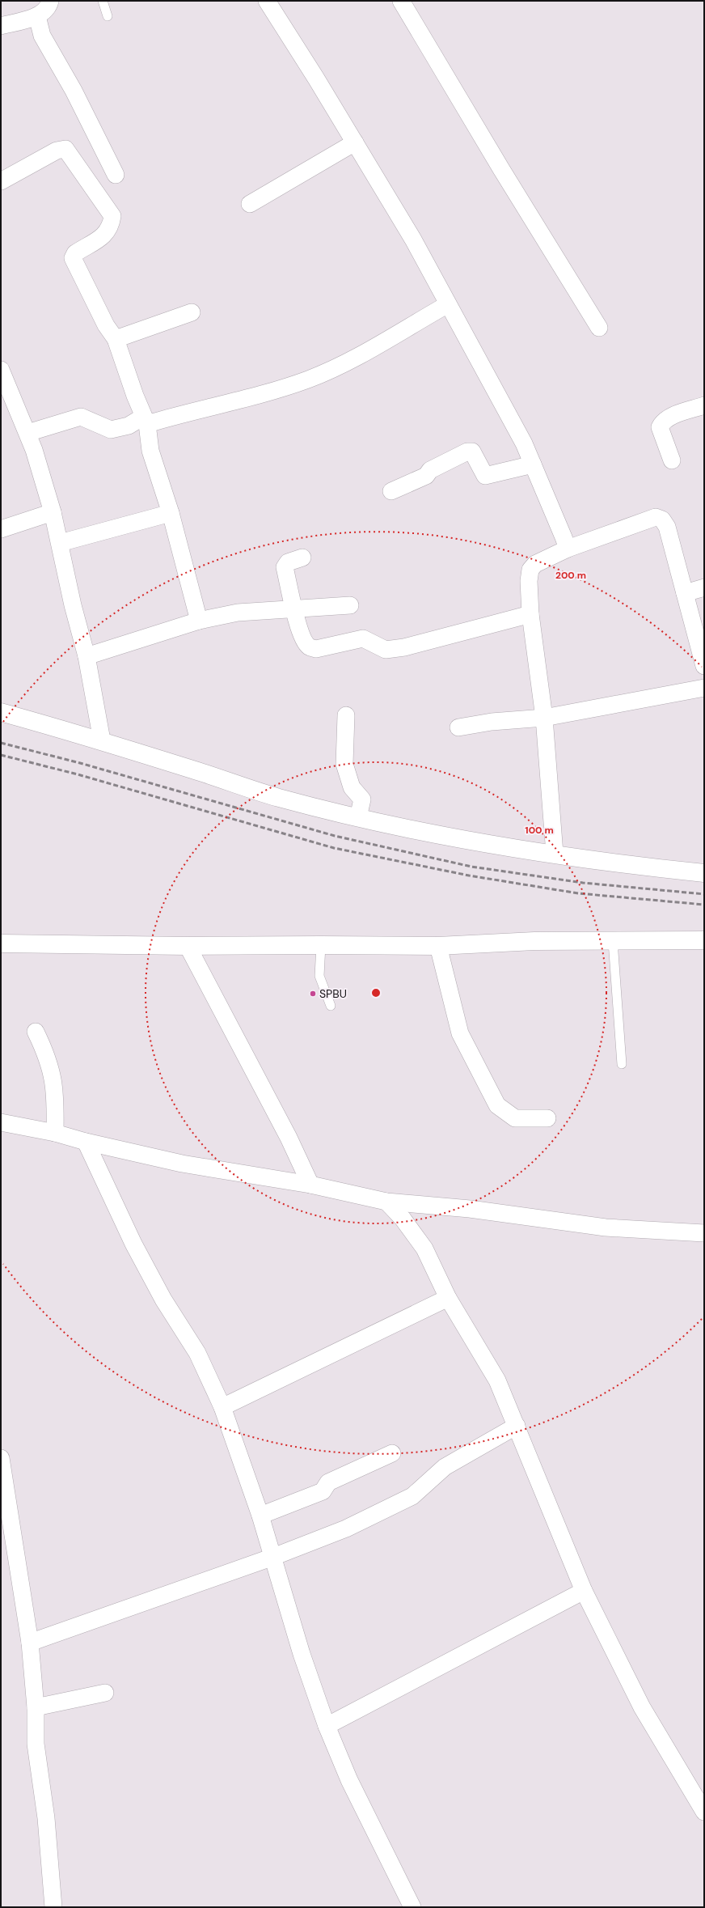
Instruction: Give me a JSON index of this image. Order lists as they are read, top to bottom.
{
  "places": ["SPBU"],
  "rings": ["200 m", "100 m"]
}
